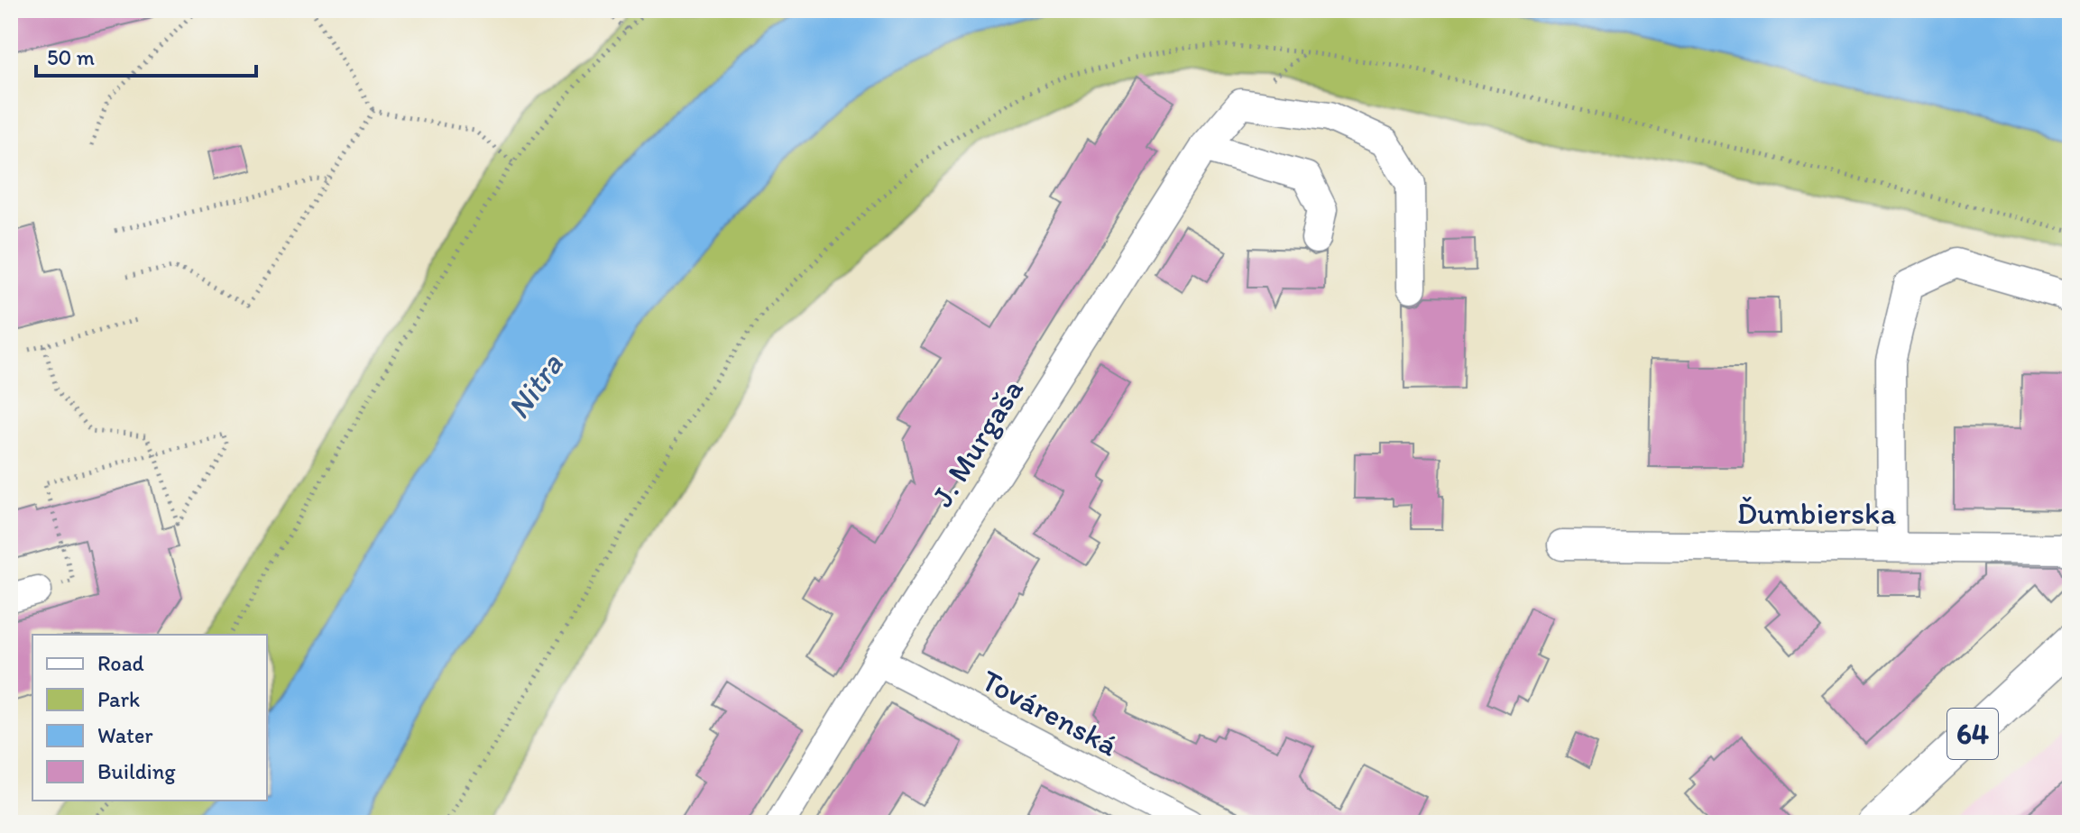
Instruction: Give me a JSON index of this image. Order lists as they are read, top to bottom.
{
  "streets": {
    "main road": ["64"],
    "street": ["J. Murgaša", "Ďumbierska", "Továrenská"]
  },
  "crossings": [
    ["J. Murgaša", "Továrenská"]
  ],
  "water": ["Nitra"],
  "legend": [
    "Road",
    "Park",
    "Water",
    "Building"
  ],
  "scale_bar": "50 m"
}
